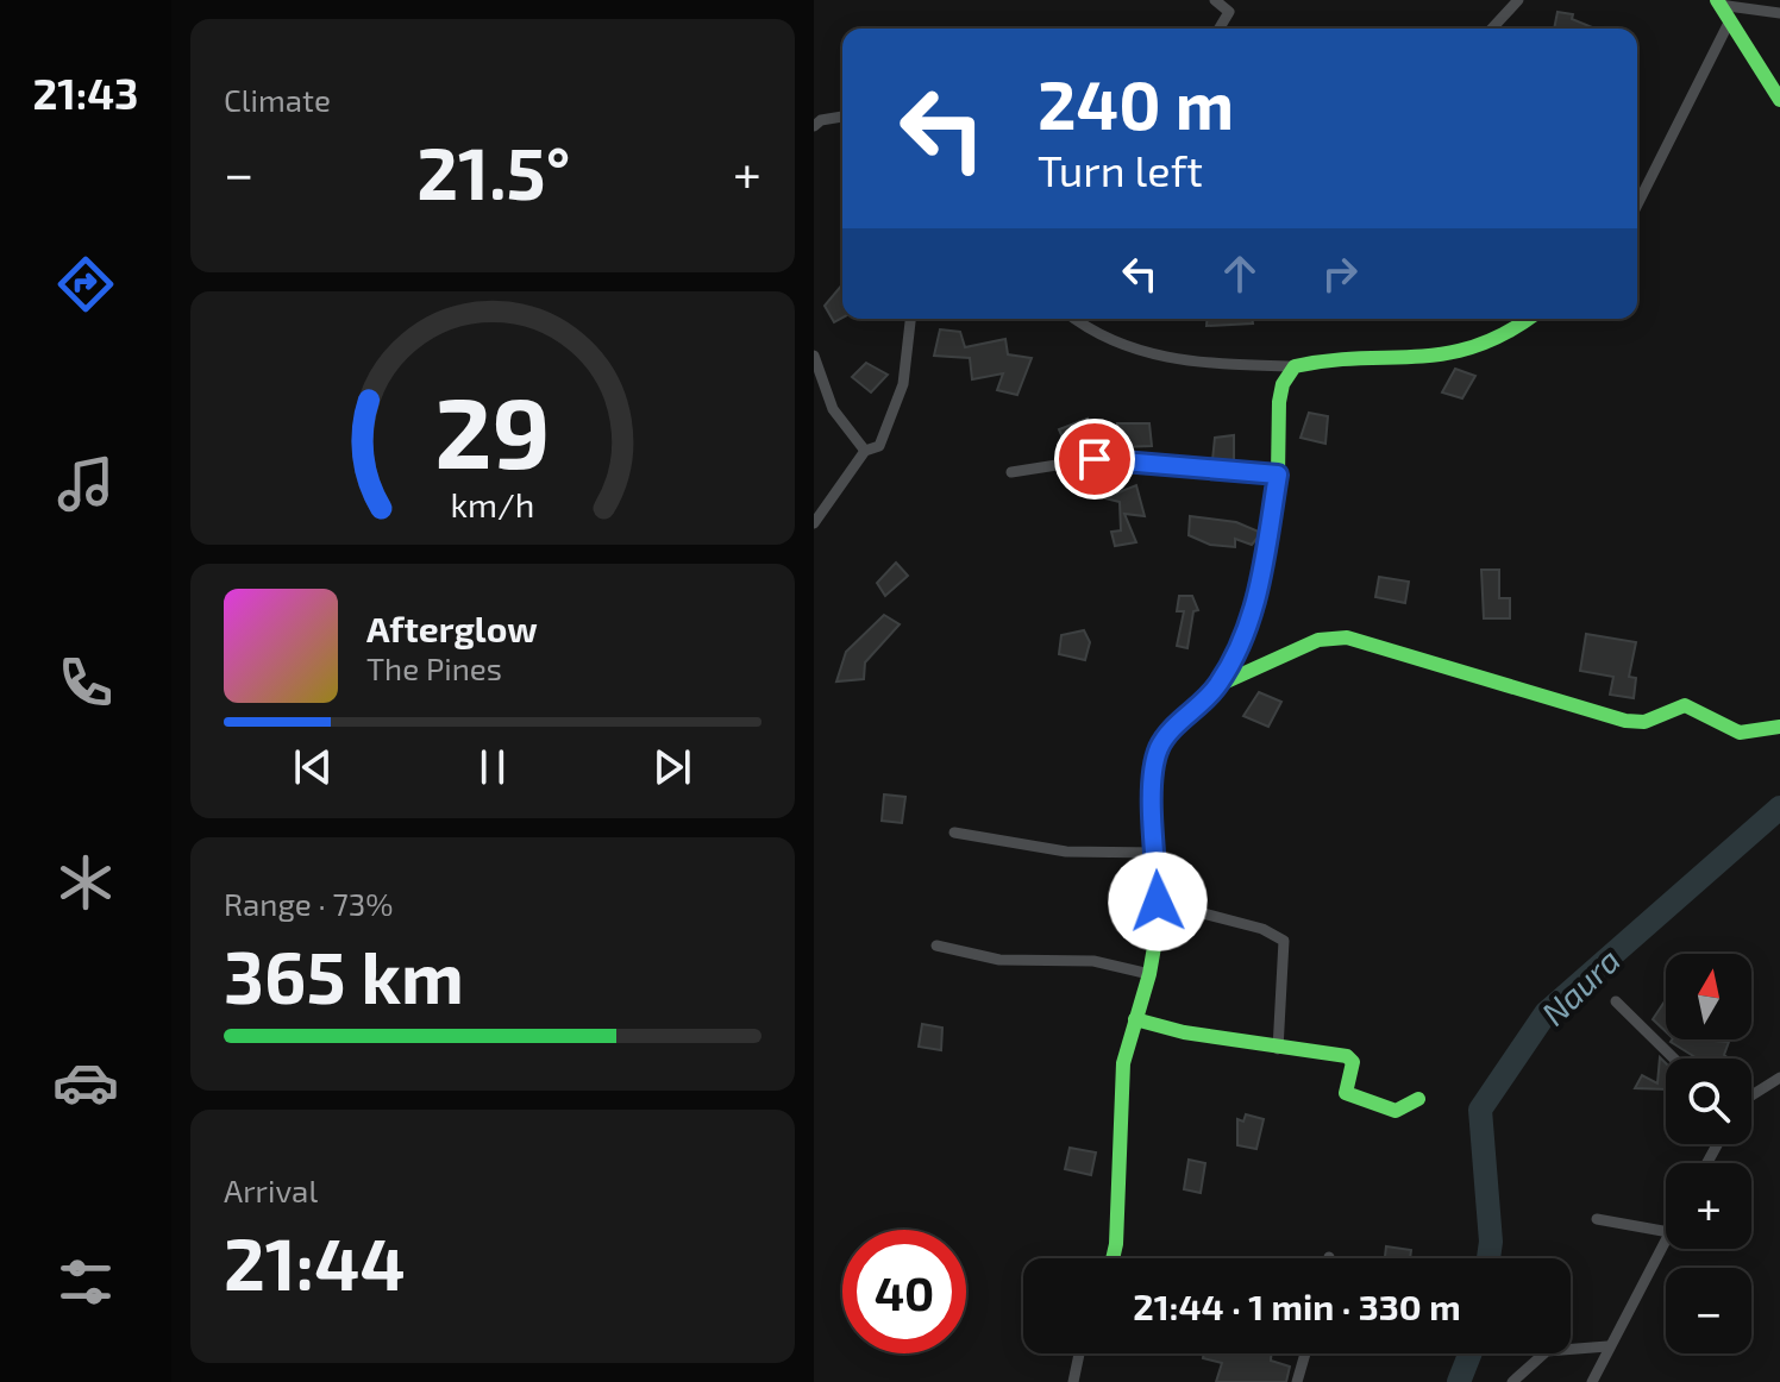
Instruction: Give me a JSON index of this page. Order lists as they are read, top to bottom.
{
  "water": ["Naura"],
  "north": "top",
  "page": {
    "tabs": "21:43",
    "tile": [
      "Climate",
      ["Range · 73%", "365 km"],
      ["Arrival", "21:44"]
    ],
    "turn": ["240 m", "Turn left"],
    "heat": ["−", "21.5°", "+"],
    "song": ["Afterglow", "The Pines"],
    "map_buttons": ["+", "−"],
    "limit": "40",
    "trip": "21:44 · 1 min · 330 m",
    "gauge": ["29", "km/h"]
  }
}
